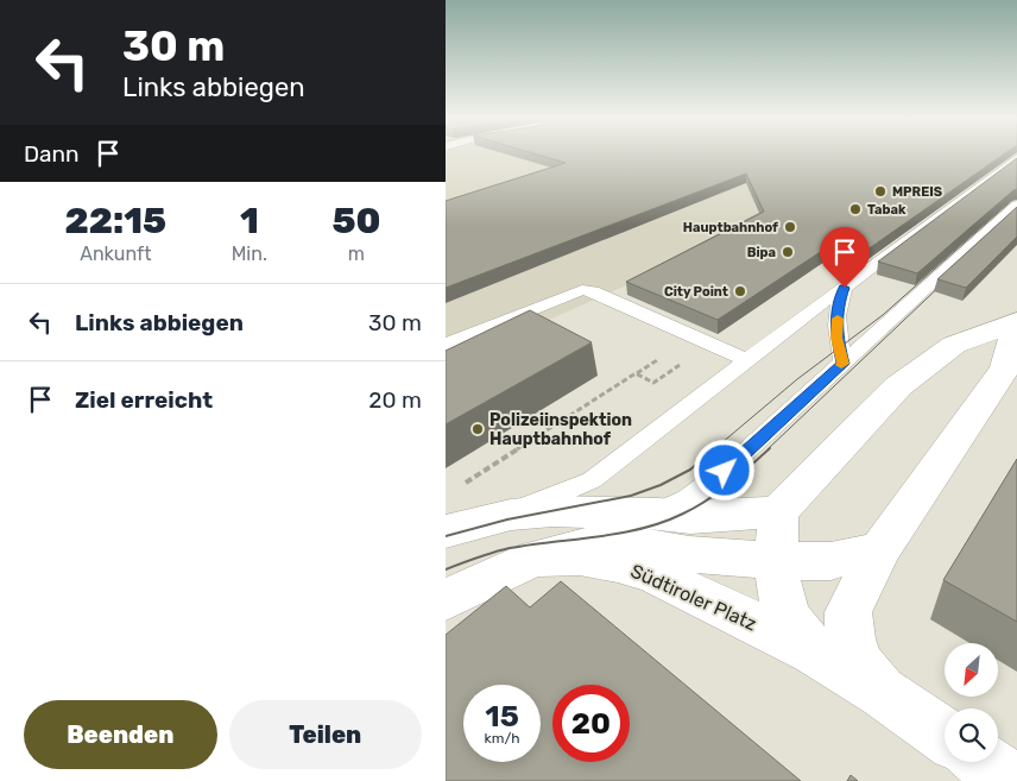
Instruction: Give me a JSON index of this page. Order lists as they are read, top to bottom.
{
  "streets": {
    "street": ["Südtiroler Platz"]
  },
  "places": [
    "MPREIS",
    "Tabak",
    "Hauptbahnhof",
    "Bipa",
    "City Point",
    "Polizeiinspektion Hauptbahnhof"
  ],
  "north": "bottom left",
  "page": {
    "turn": ["30 m", "Links abbiegen"],
    "then": "Dann",
    "eta": [
      "22:15",
      "Ankunft",
      "1",
      "Min.",
      "50",
      "m"
    ],
    "list": [
      {
        "name": "Links abbiegen",
        "value": "30 m"
      },
      {
        "name": "Ziel erreicht",
        "value": "20 m"
      }
    ],
    "speed": "15 km/h",
    "limit": "20",
    "buttons": ["Beenden", "Teilen"]
  }
}
